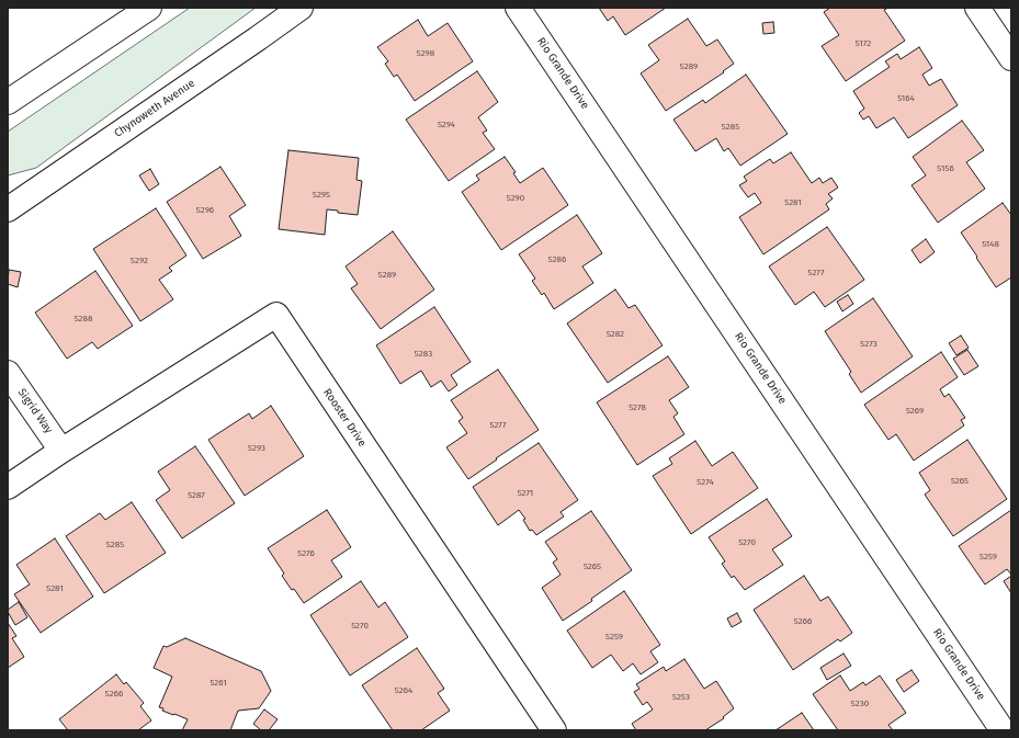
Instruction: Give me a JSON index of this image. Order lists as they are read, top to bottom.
{
  "streets": {
    "street": [
      "Rio Grande Drive",
      "Chynoweth Avenue",
      "Sigrid Way",
      "Rooster Drive"
    ]
  },
  "crossings": [
    ["Sigrid Way", "Rooster Drive"]
  ],
  "house_numbers": [
    "5172",
    "5298",
    "5289",
    "5164",
    "5294",
    "5285",
    "5156",
    "5295",
    "5290",
    "5281",
    "5296",
    "5148",
    "5286",
    "5292",
    "5277",
    "5289",
    "5288",
    "5282",
    "5273",
    "5283",
    "5278",
    "5269",
    "5277",
    "5293",
    "5265",
    "5274",
    "5271",
    "5287",
    "5270",
    "5285",
    "5276",
    "5259",
    "5265",
    "5281",
    "5266",
    "5270",
    "5259",
    "5261",
    "5264",
    "5266",
    "5253",
    "5230"
  ]
}
